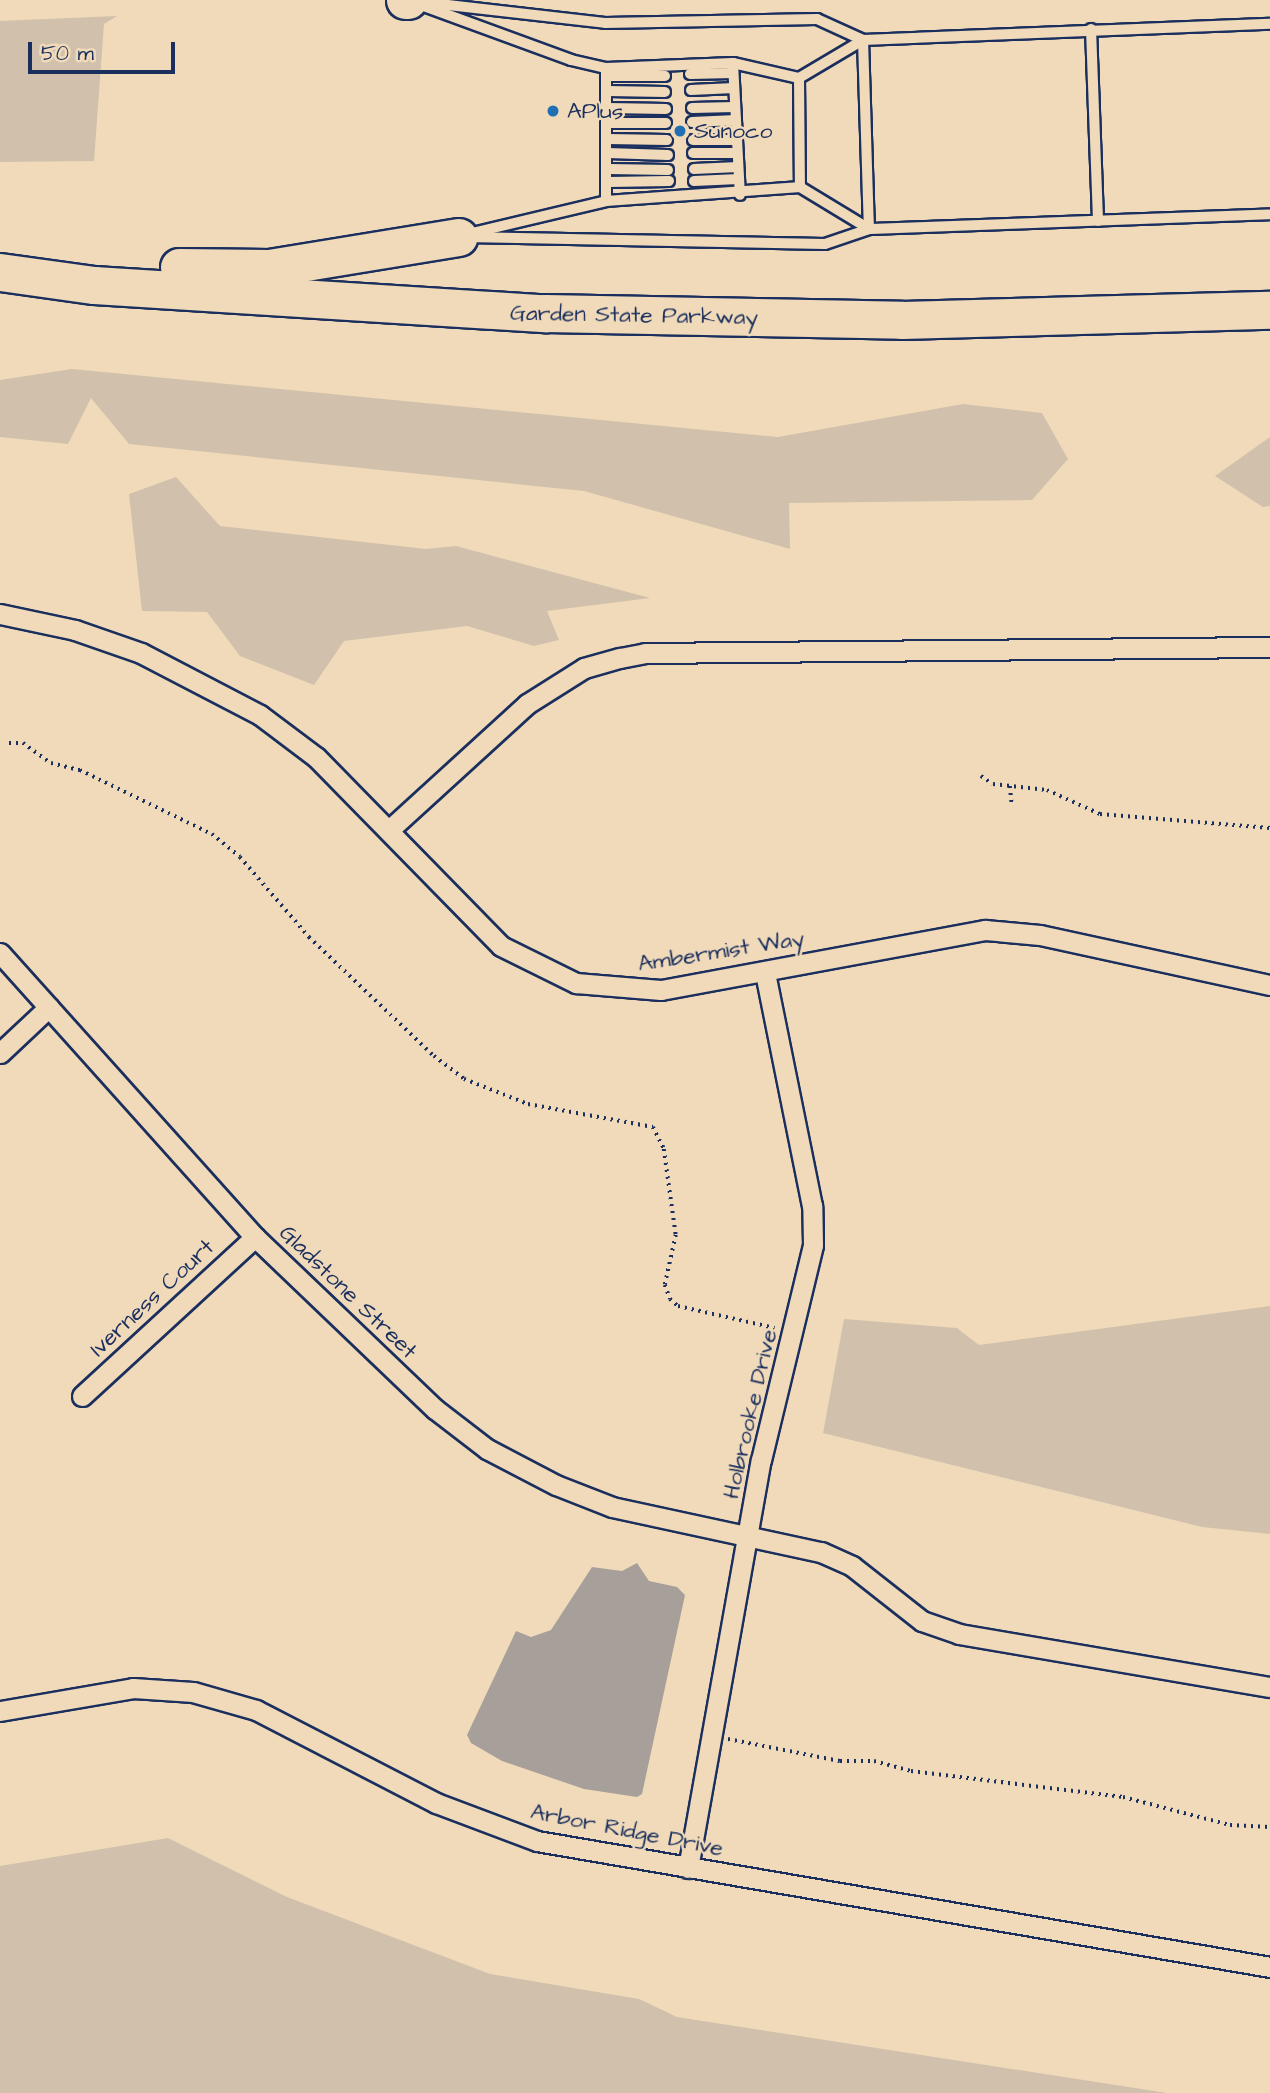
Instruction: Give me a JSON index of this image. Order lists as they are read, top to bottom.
{
  "streets": {
    "highway": ["Garden State Parkway"],
    "street": [
      "Ambermist Way",
      "Gladstone Street",
      "Iverness Court",
      "Holbrooke Drive",
      "Arbor Ridge Drive"
    ]
  },
  "crossings": [
    ["Ambermist Way", "Holbrooke Drive"],
    ["Gladstone Street", "Iverness Court"],
    ["Gladstone Street", "Holbrooke Drive"],
    ["Holbrooke Drive", "Arbor Ridge Drive"]
  ],
  "places": ["APlus", "Sunoco"],
  "scale_bar": "50 m"
}
